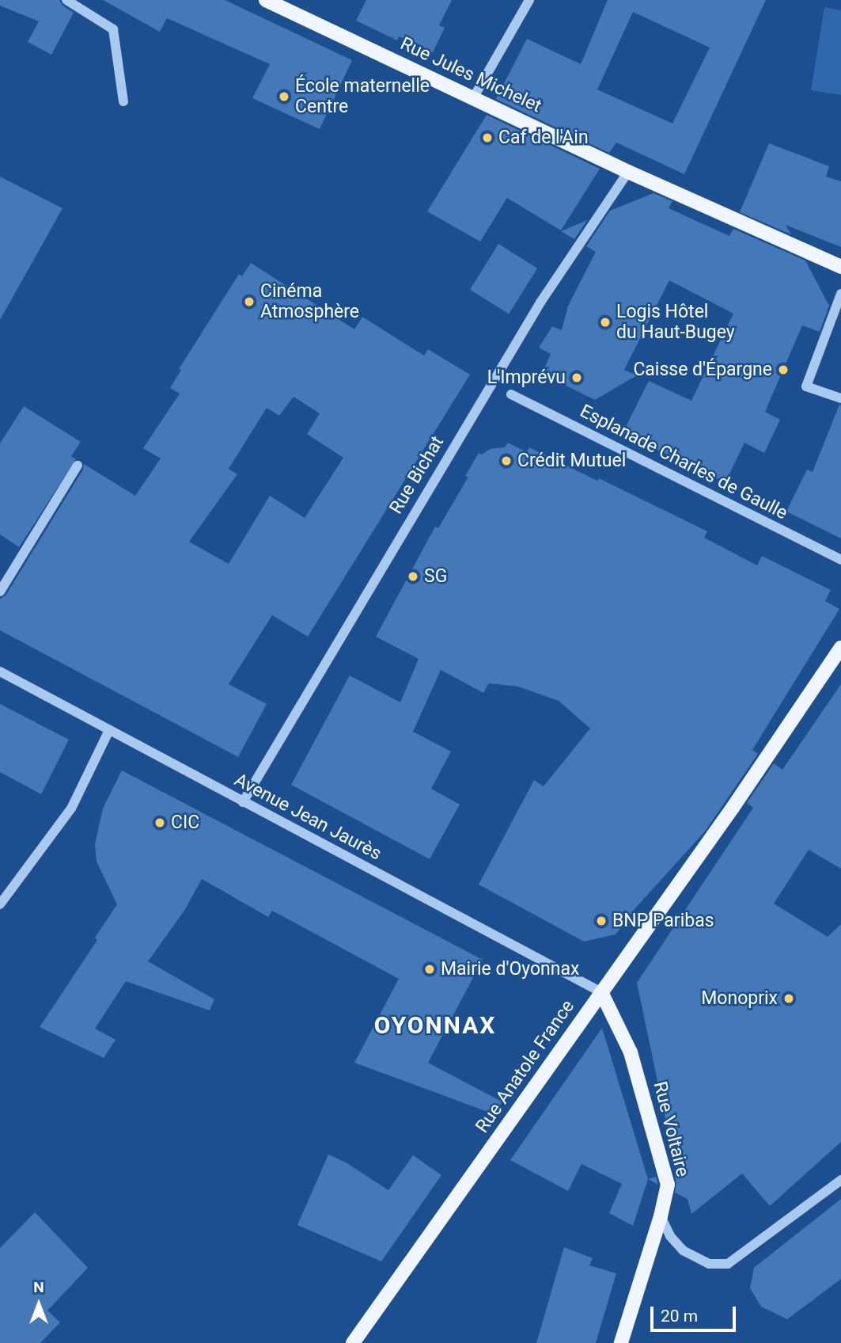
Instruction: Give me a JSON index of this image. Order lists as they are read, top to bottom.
{
  "streets": {
    "main road": ["Rue Jules Michelet", "Rue Anatole France", "Rue Voltaire"],
    "street": ["Esplanade Charles de Gaulle", "Rue Bichat", "Avenue Jean Jaurès"]
  },
  "crossings": [
    ["Rue Jules Michelet", "Rue Bichat"],
    ["Rue Bichat", "Avenue Jean Jaurès"],
    ["Avenue Jean Jaurès", "Rue Anatole France"],
    ["Avenue Jean Jaurès", "Rue Voltaire"],
    ["Rue Anatole France", "Rue Voltaire"]
  ],
  "districts": ["OYONNAX"],
  "places": [
    "École maternelle Centre",
    "Caf de l'Ain",
    "Cinéma Atmosphère",
    "Logis Hôtel du Haut-Bugey",
    "Caisse d'Épargne",
    "L'Imprévu",
    "Crédit Mutuel",
    "SG",
    "CIC",
    "BNP Paribas",
    "Mairie d'Oyonnax",
    "Monoprix"
  ],
  "scale_bar": "20 m",
  "north": "top"
}
